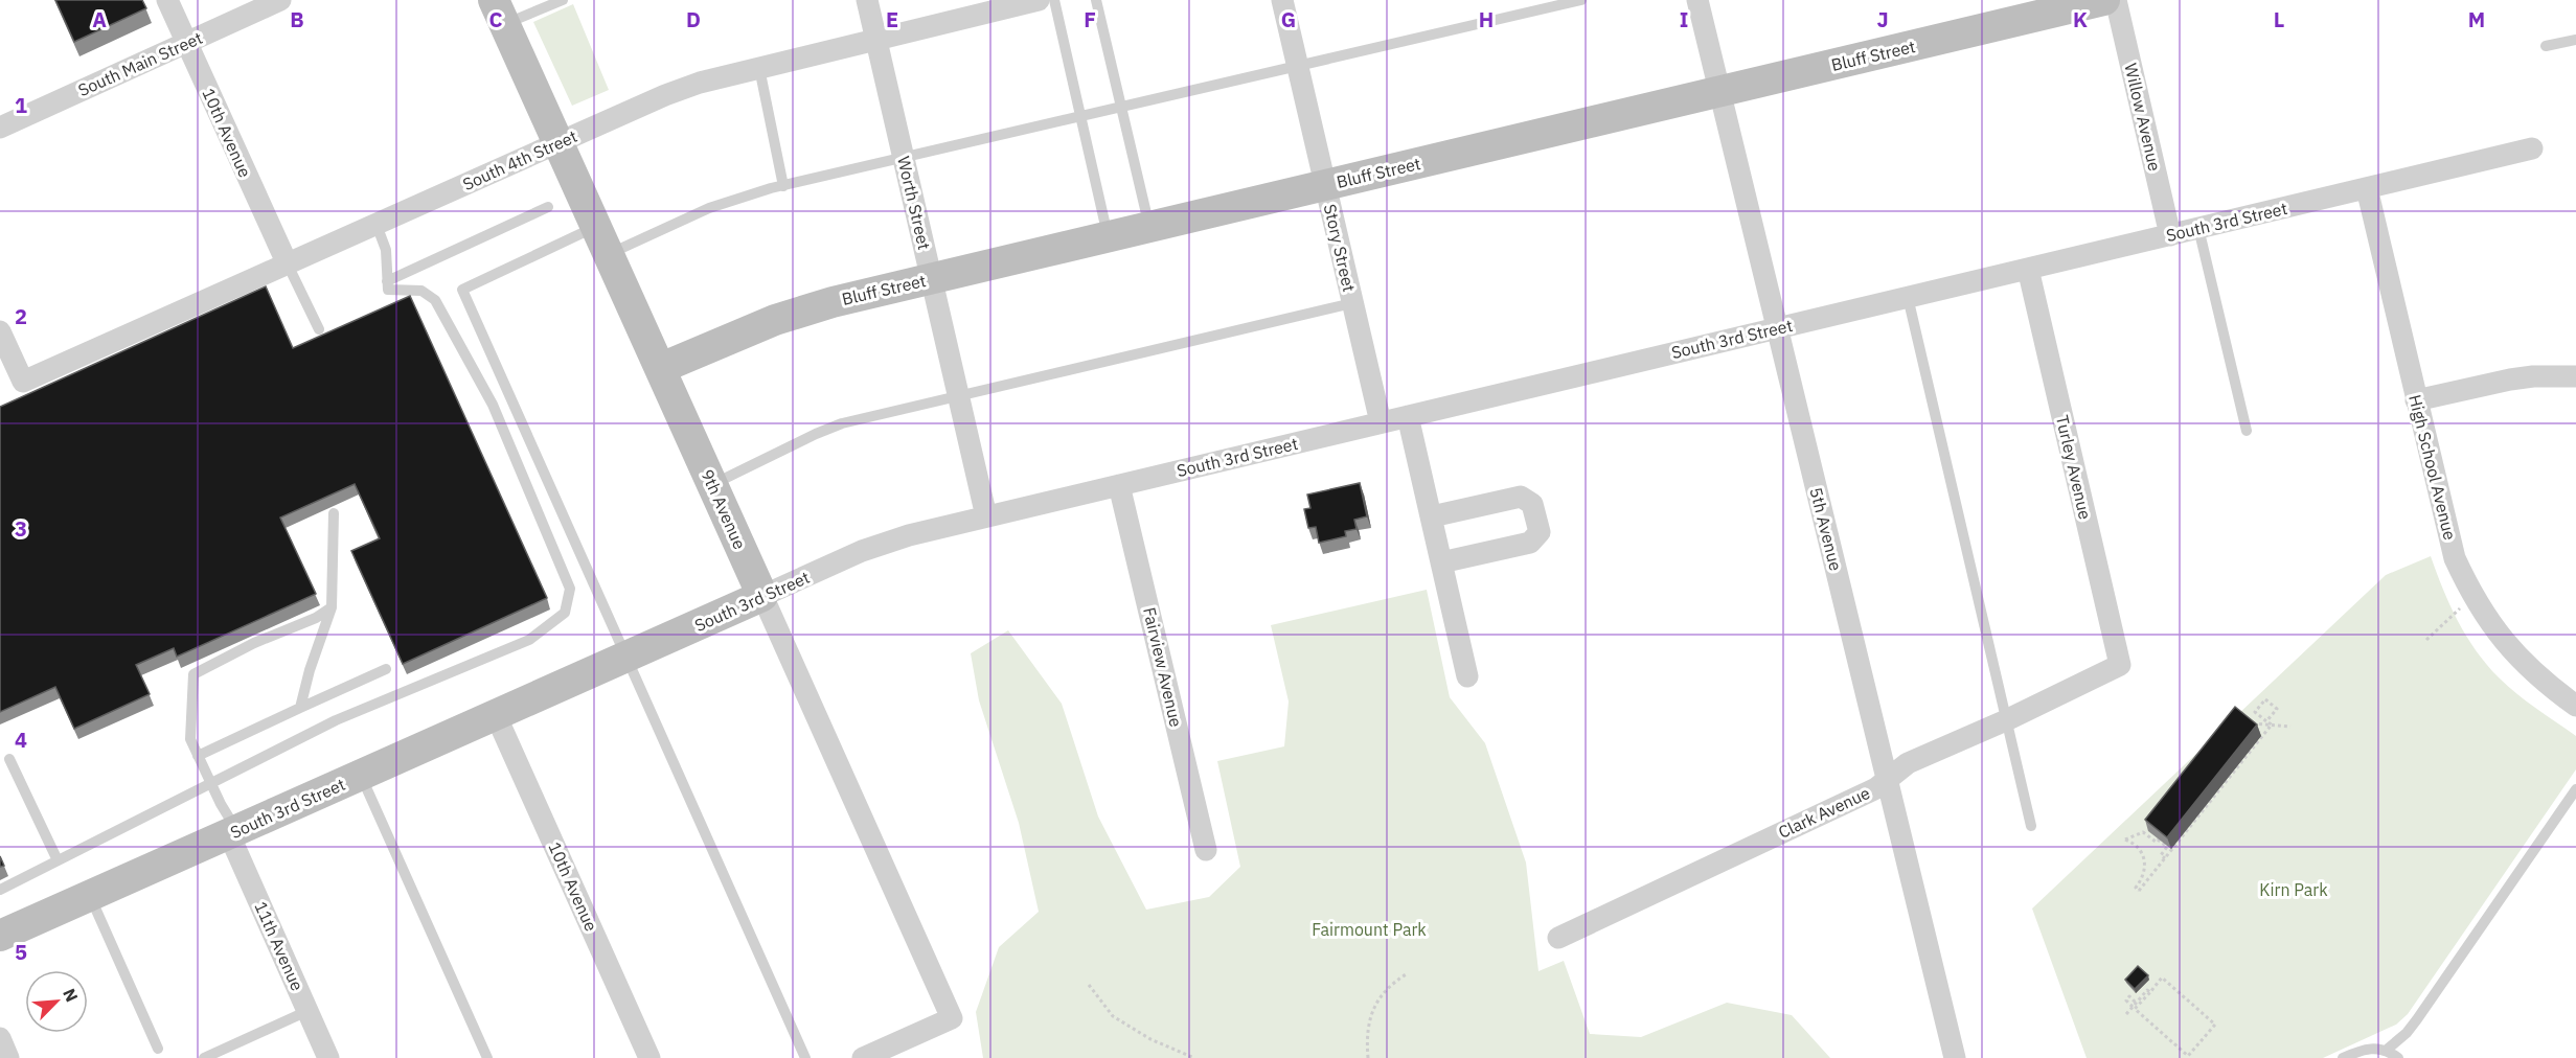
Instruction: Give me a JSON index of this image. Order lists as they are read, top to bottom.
{
  "streets": {
    "main road": ["Bluff Street", "South 3rd Street", "9th Avenue"],
    "street": [
      "South Main Street",
      "Willow Avenue",
      "10th Avenue",
      "South 4th Street",
      "Worth Street",
      "Story Street",
      "Turley Avenue",
      "High School Avenue",
      "5th Avenue",
      "Fairview Avenue",
      "Clark Avenue",
      "11th Avenue"
    ]
  },
  "crossings": [
    ["Bluff Street", "Worth Street"],
    ["Bluff Street", "Story Street"],
    ["Bluff Street", "9th Avenue"],
    ["Bluff Street", "5th Avenue"],
    ["South Main Street", "10th Avenue"],
    ["Willow Avenue", "South 3rd Street"],
    ["10th Avenue", "South 4th Street"],
    ["10th Avenue", "South 3rd Street"],
    ["South 4th Street", "Worth Street"],
    ["South 4th Street", "9th Avenue"],
    ["Worth Street", "South 3rd Street"],
    ["South 3rd Street", "Story Street"],
    ["South 3rd Street", "Turley Avenue"],
    ["South 3rd Street", "High School Avenue"],
    ["South 3rd Street", "9th Avenue"],
    ["South 3rd Street", "5th Avenue"],
    ["South 3rd Street", "Fairview Avenue"],
    ["South 3rd Street", "11th Avenue"],
    ["Turley Avenue", "Clark Avenue"],
    ["5th Avenue", "Clark Avenue"]
  ],
  "parks": ["Kirn Park", "Fairmount Park"],
  "north": "top right",
  "grid": {
    "columns": [
      "A",
      "B",
      "C",
      "D",
      "E",
      "F",
      "G",
      "H",
      "I",
      "J",
      "K",
      "L",
      "M"
    ],
    "rows": [
      "1",
      "2",
      "3",
      "4",
      "5"
    ]
  }
}
